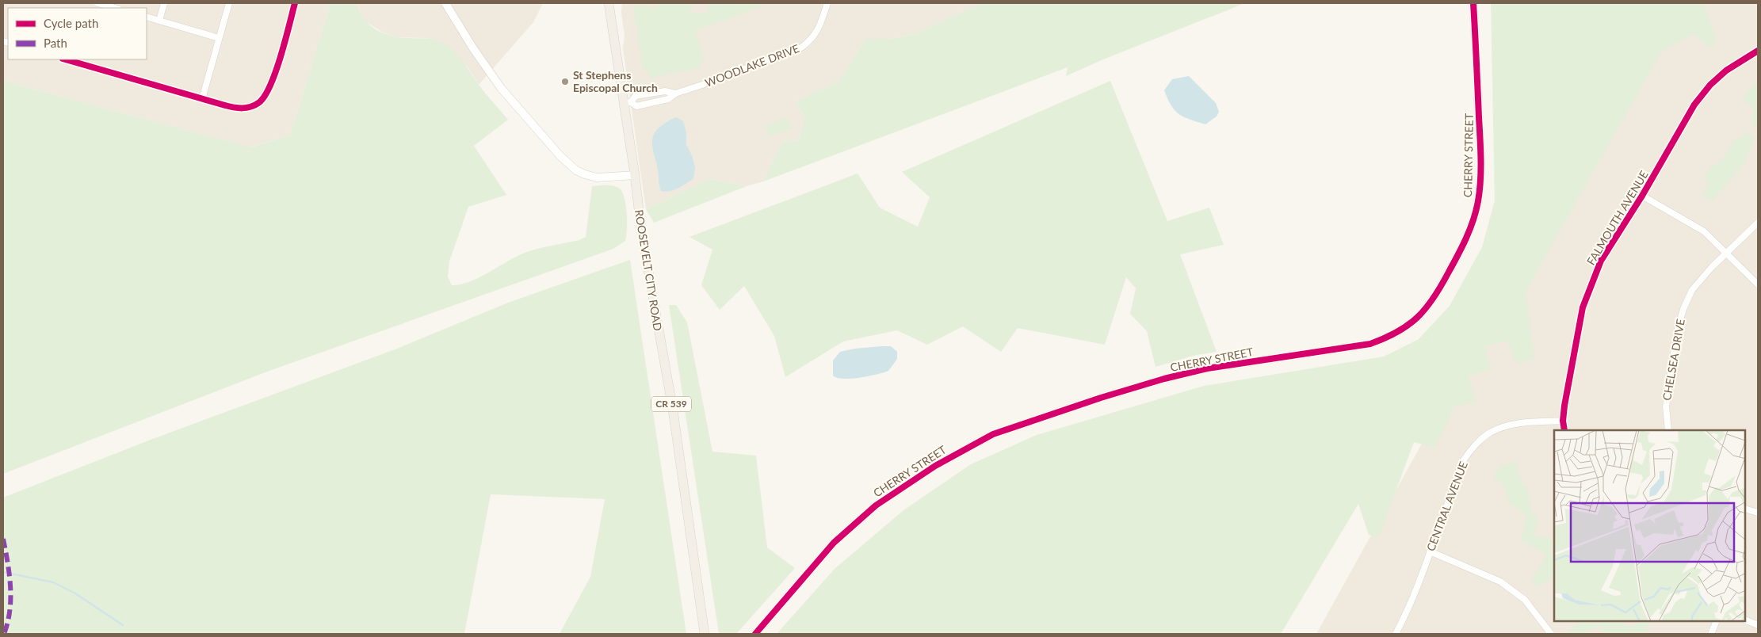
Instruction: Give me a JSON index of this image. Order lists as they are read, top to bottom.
{
  "streets": {
    "main road": ["ROOSEVELT CITY ROAD", "CR 539"],
    "street": [
      "WOODLAKE DRIVE",
      "CHERRY STREET",
      "FALMOUTH AVENUE",
      "CHELSEA DRIVE",
      "CENTRAL AVENUE"
    ]
  },
  "crossings": [
    ["WOODLAKE DRIVE", "CR 539"],
    ["FALMOUTH AVENUE", "CENTRAL AVENUE"],
    ["ROOSEVELT CITY ROAD", "CR 539"]
  ],
  "places": ["St Stephens Episcopal Church"],
  "legend": ["Cycle path", "Path"]
}
